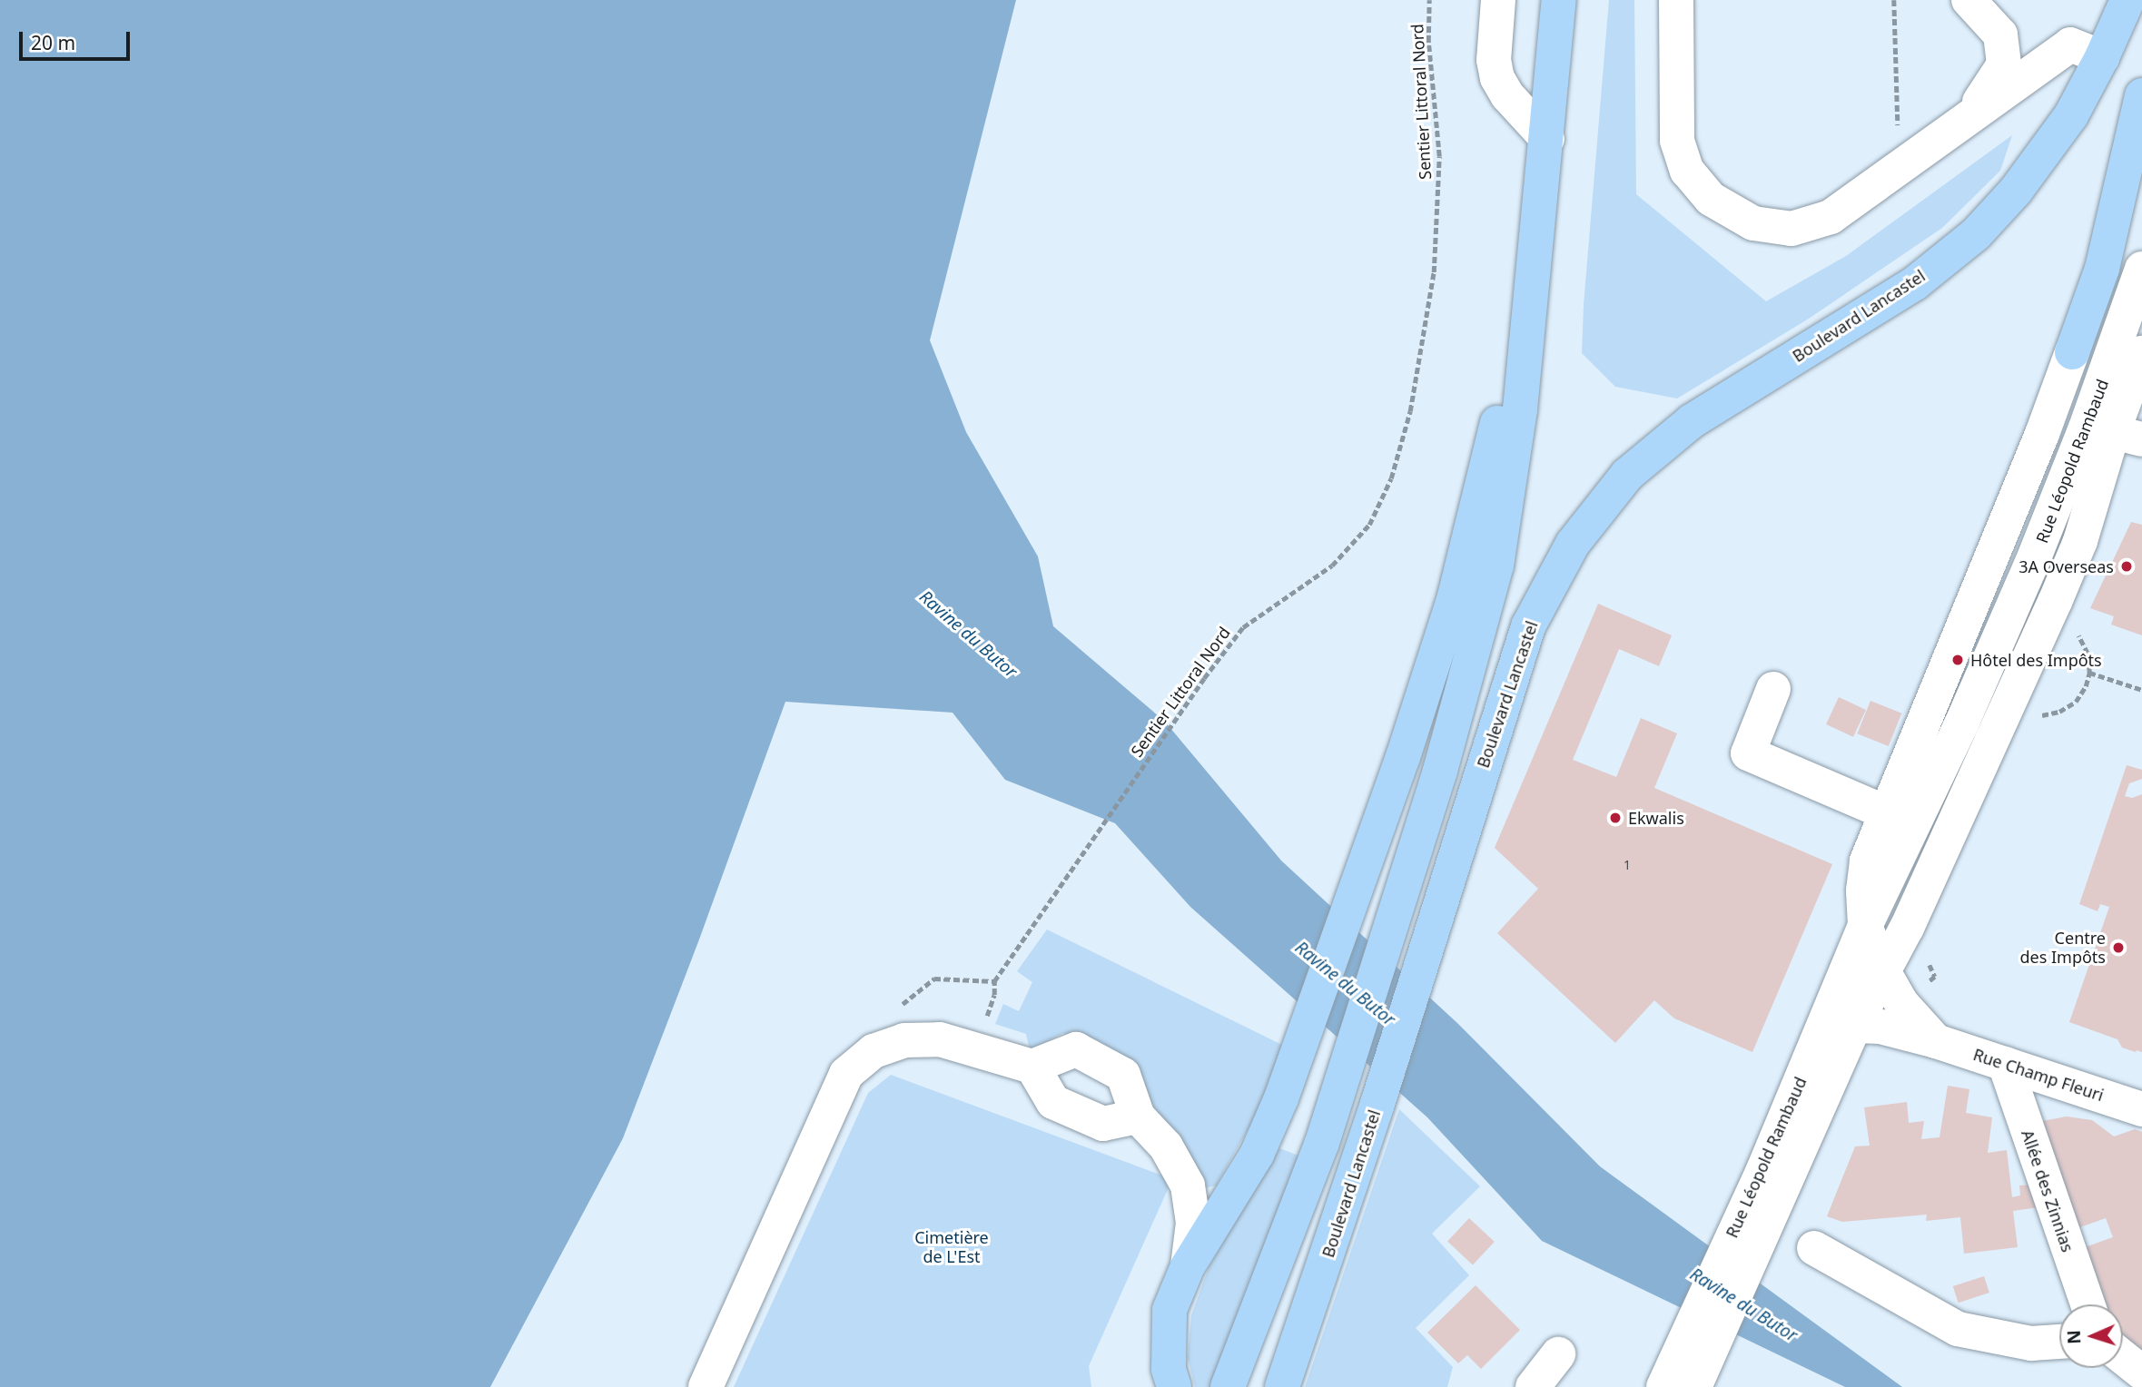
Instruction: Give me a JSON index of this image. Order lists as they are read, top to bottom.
{
  "streets": {
    "main road": ["Boulevard Lancastel"],
    "street": ["Rue Léopold Rambaud", "Rue Champ Fleuri", "Allée des Zinnias"],
    "path": ["Sentier Littoral Nord"]
  },
  "crossings": [
    ["Rue Léopold Rambaud", "Rue Champ Fleuri"],
    ["Rue Champ Fleuri", "Allée des Zinnias"]
  ],
  "water": ["Ravine du Butor"],
  "parks": ["Cimetière de L'Est"],
  "places": [
    "3A Overseas",
    "Hôtel des Impôts",
    "Ekwalis",
    "Centre des Impôts"
  ],
  "house_numbers": ["1"],
  "scale_bar": "20 m",
  "north": "left"
}
